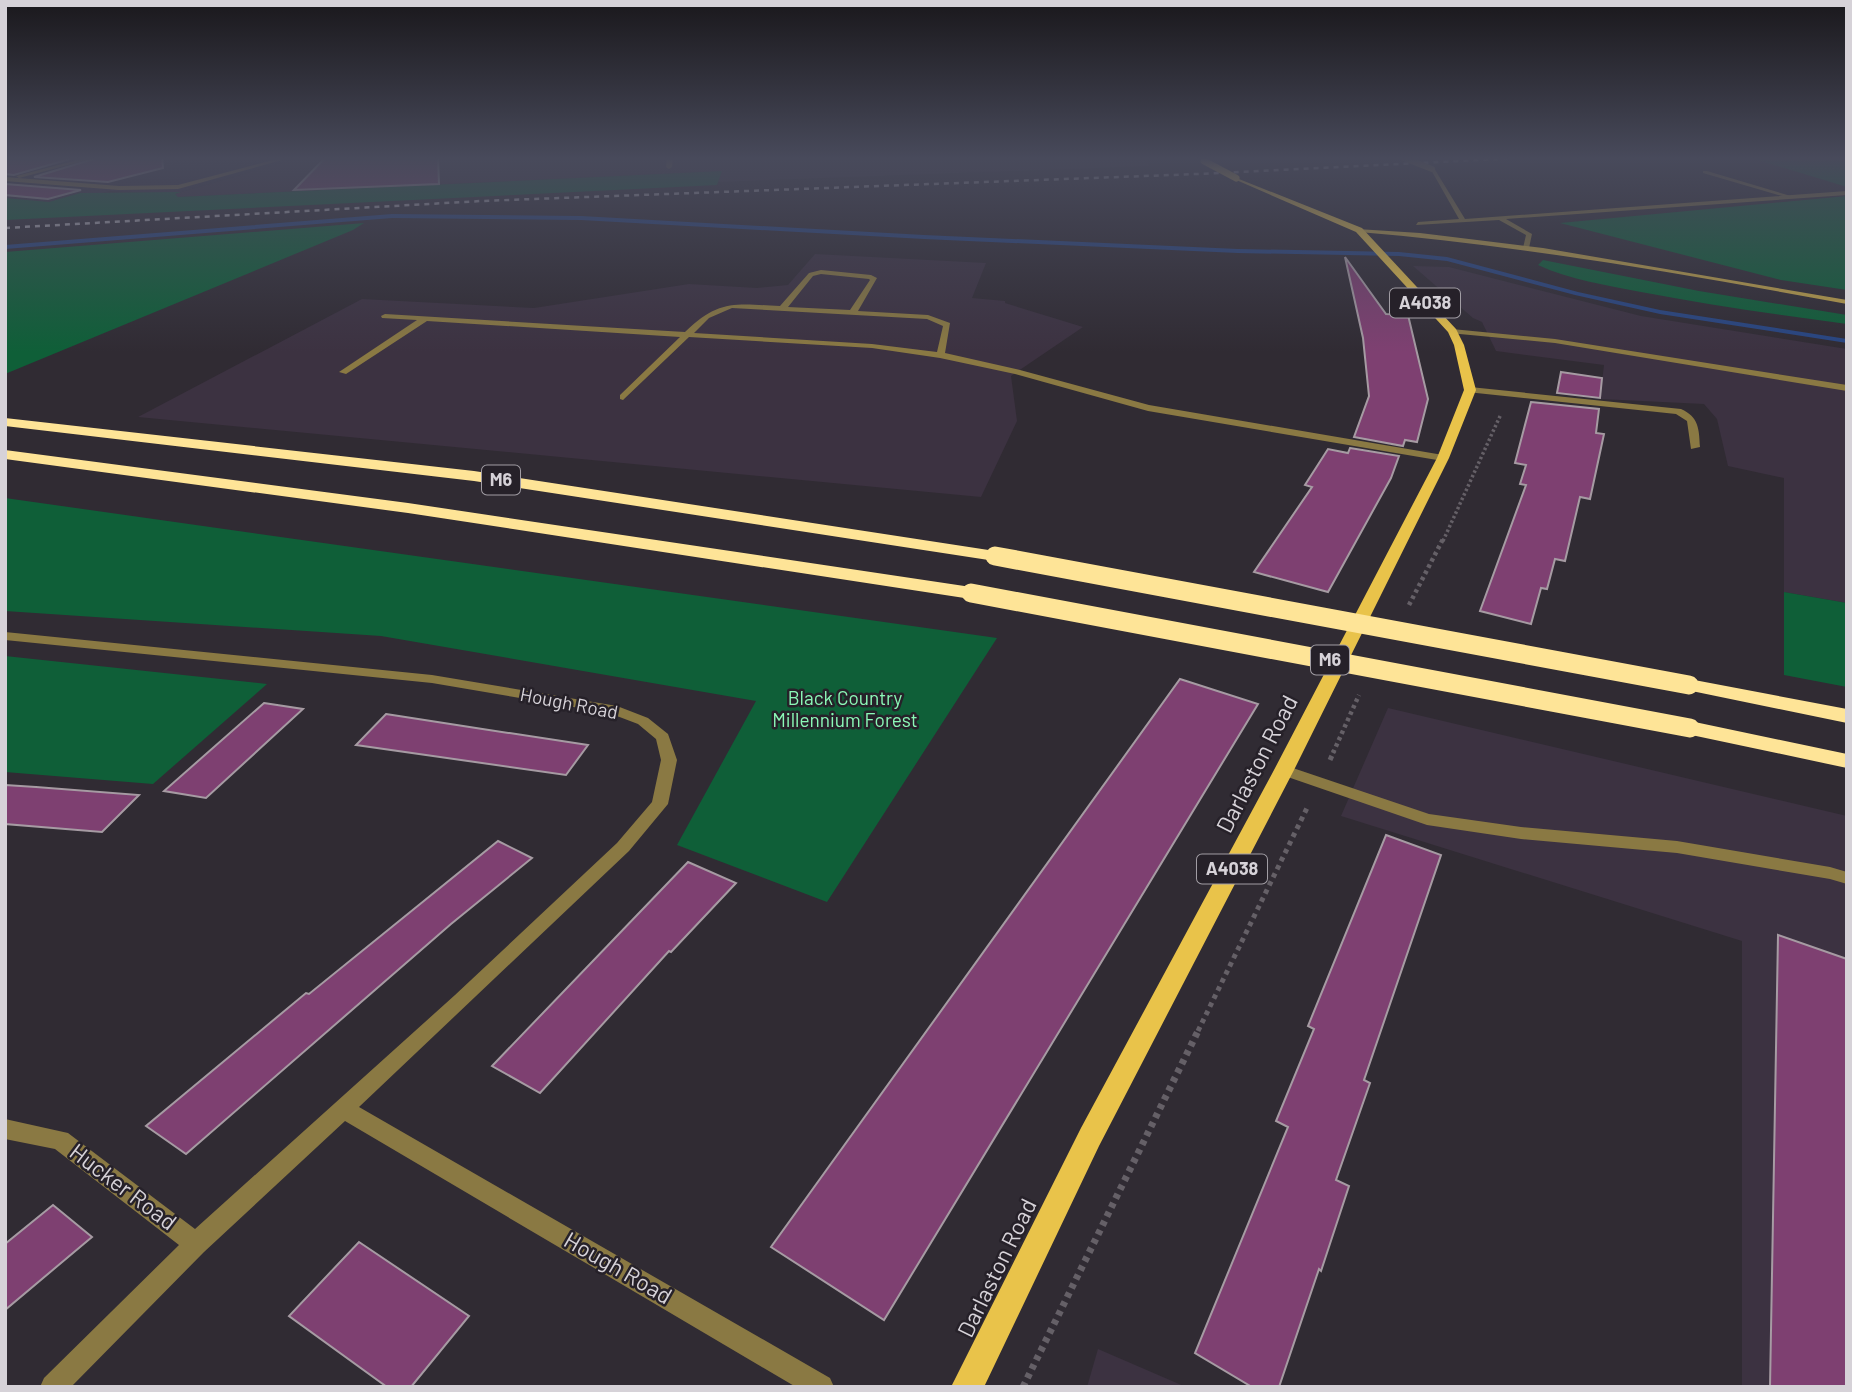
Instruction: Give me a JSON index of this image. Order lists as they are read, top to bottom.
{
  "streets": {
    "highway": ["M6"],
    "main road": ["A4038", "Darlaston Road"],
    "street": ["Hough Road", "Hucker Road"]
  },
  "crossings": [
    ["A4038", "Darlaston Road"],
    ["Hough Road", "Hucker Road"]
  ],
  "parks": ["Black Country Millennium Forest"]
}
